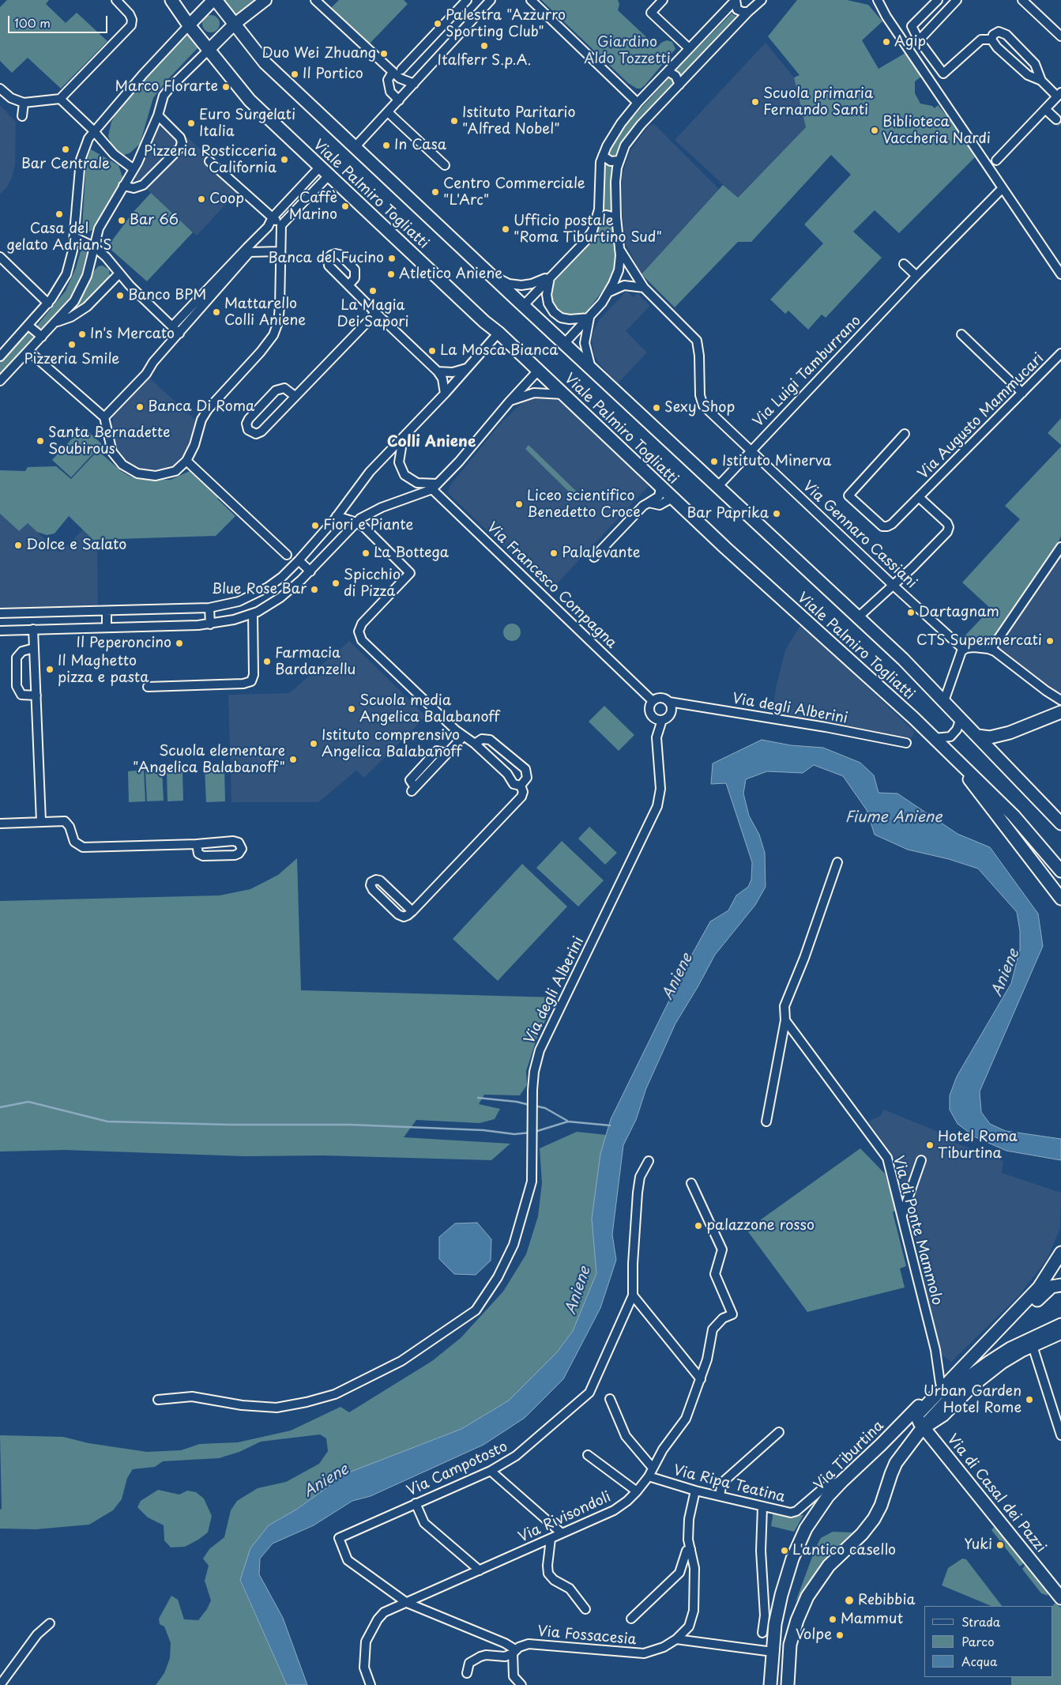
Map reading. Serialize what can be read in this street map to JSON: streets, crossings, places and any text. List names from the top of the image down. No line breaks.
{"streets":{"main road":["Viale Palmiro Togliatti","Via Tiburtina","Via di Casal dei Pazzi"],"street":["Via Luigi Tamburrano","Via Augusto Mammucari","Via Gennaro Cassiani","Via Francesco Compagna","Via degli Alberini","Via di Ponte Mammolo","Via Campotosto","Via Ripa Teatina","Via Rivisondoli","Via Fossacesia"]},"crossings":[["Viale Palmiro Togliatti","Via Luigi Tamburrano"],["Viale Palmiro Togliatti","Via Augusto Mammucari"],["Via Luigi Tamburrano","Via Gennaro Cassiani"],["Via Augusto Mammucari","Via Gennaro Cassiani"],["Via Francesco Compagna","Via degli Alberini"],["Via di Ponte Mammolo","Via Tiburtina"],["Via Tiburtina","Via Ripa Teatina"],["Via Tiburtina","Via di Casal dei Pazzi"],["Via Campotosto","Via Rivisondoli"],["Via Ripa Teatina","Via Rivisondoli"],["Via Ripa Teatina","Via Fossacesia"]],"districts":["Colli Aniene"],"water":["Fiume Aniene","Aniene"],"parks":["Giardino Aldo Tozzetti"],"places":["Palestra \"Azzurro Sporting Club\"","Agip","Italferr S.p.A.","Duo Wei Zhuang","Il Portico","Marco Florarte","Scuola primaria Fernando Santi","Istituto Paritario \"Alfred Nobel\"","Euro Surgelati Italia","Biblioteca Vaccheria Nardi","In Casa","Bar Centrale","Pizzeria Rosticceria California","Centro Commerciale \"L'Arc\"","Coop","Caffè Marino","Casa del gelato Adrian'S","Bar 66","Ufficio postale \"Roma Tiburtino Sud\"","Banca del Fucino","Atletico Aniene","La Magia Dei Sapori","Banco BPM","Mattarello Colli Aniene","In's Mercato","Pizzeria Smile","La Mosca Bianca","Banca Di Roma","Sexy Shop","Santa Bernadette Soubirous","Istituto Minerva","Liceo scientifico Benedetto Croce","Bar Paprika","Fiori e Piante","Dolce e Salato","La Bottega","Palalevante","Spicchio di Pizza","Blue Rose Bar","Dartagnam","CTS Supermercati","Il Peperoncino","Farmacia Bardanzellu","Il Maghetto pizza e pasta","Scuola media Angelica Balabanoff","Istituto comprensivo Angelica Balabanoff","Scuola elementare \"Angelica Balabanoff\"","Hotel Roma Tiburtina","palazzone rosso","Urban Garden Hotel Rome","Yuki","L'antico casello","Rebibbia","Mammut","Volpe"],"legend":["Strada","Parco","Acqua"],"scale_bar":"100 m"}
